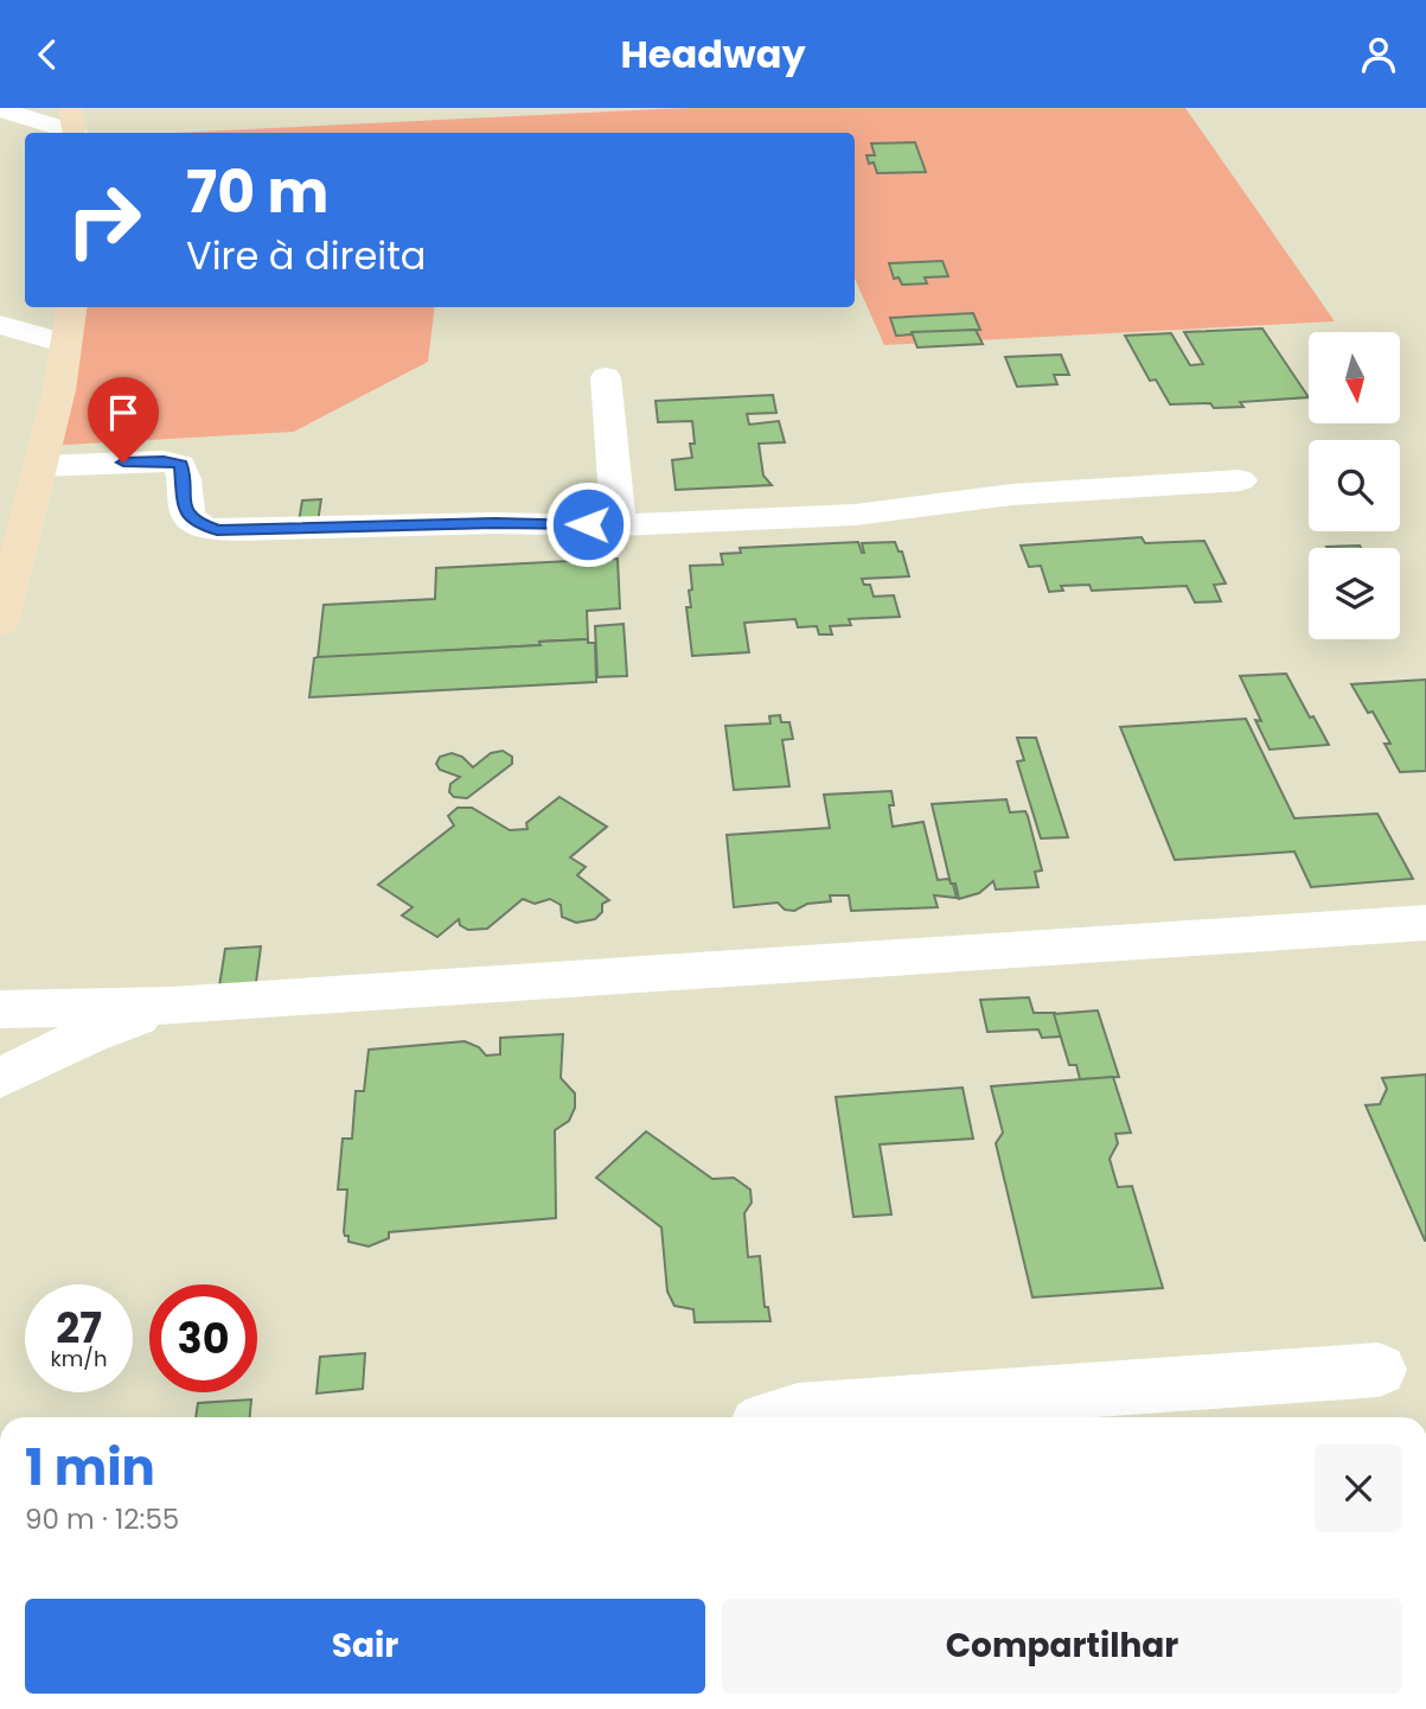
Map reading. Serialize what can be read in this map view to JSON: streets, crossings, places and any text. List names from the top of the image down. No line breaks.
{"north":"bottom","page":{"header":"Headway","turn":["70 m","Vire à direita"],"speed":"27 km/h","limit":"30","heading":["1 min","90 m · 12:55"],"buttons":["Sair","Compartilhar"]}}
